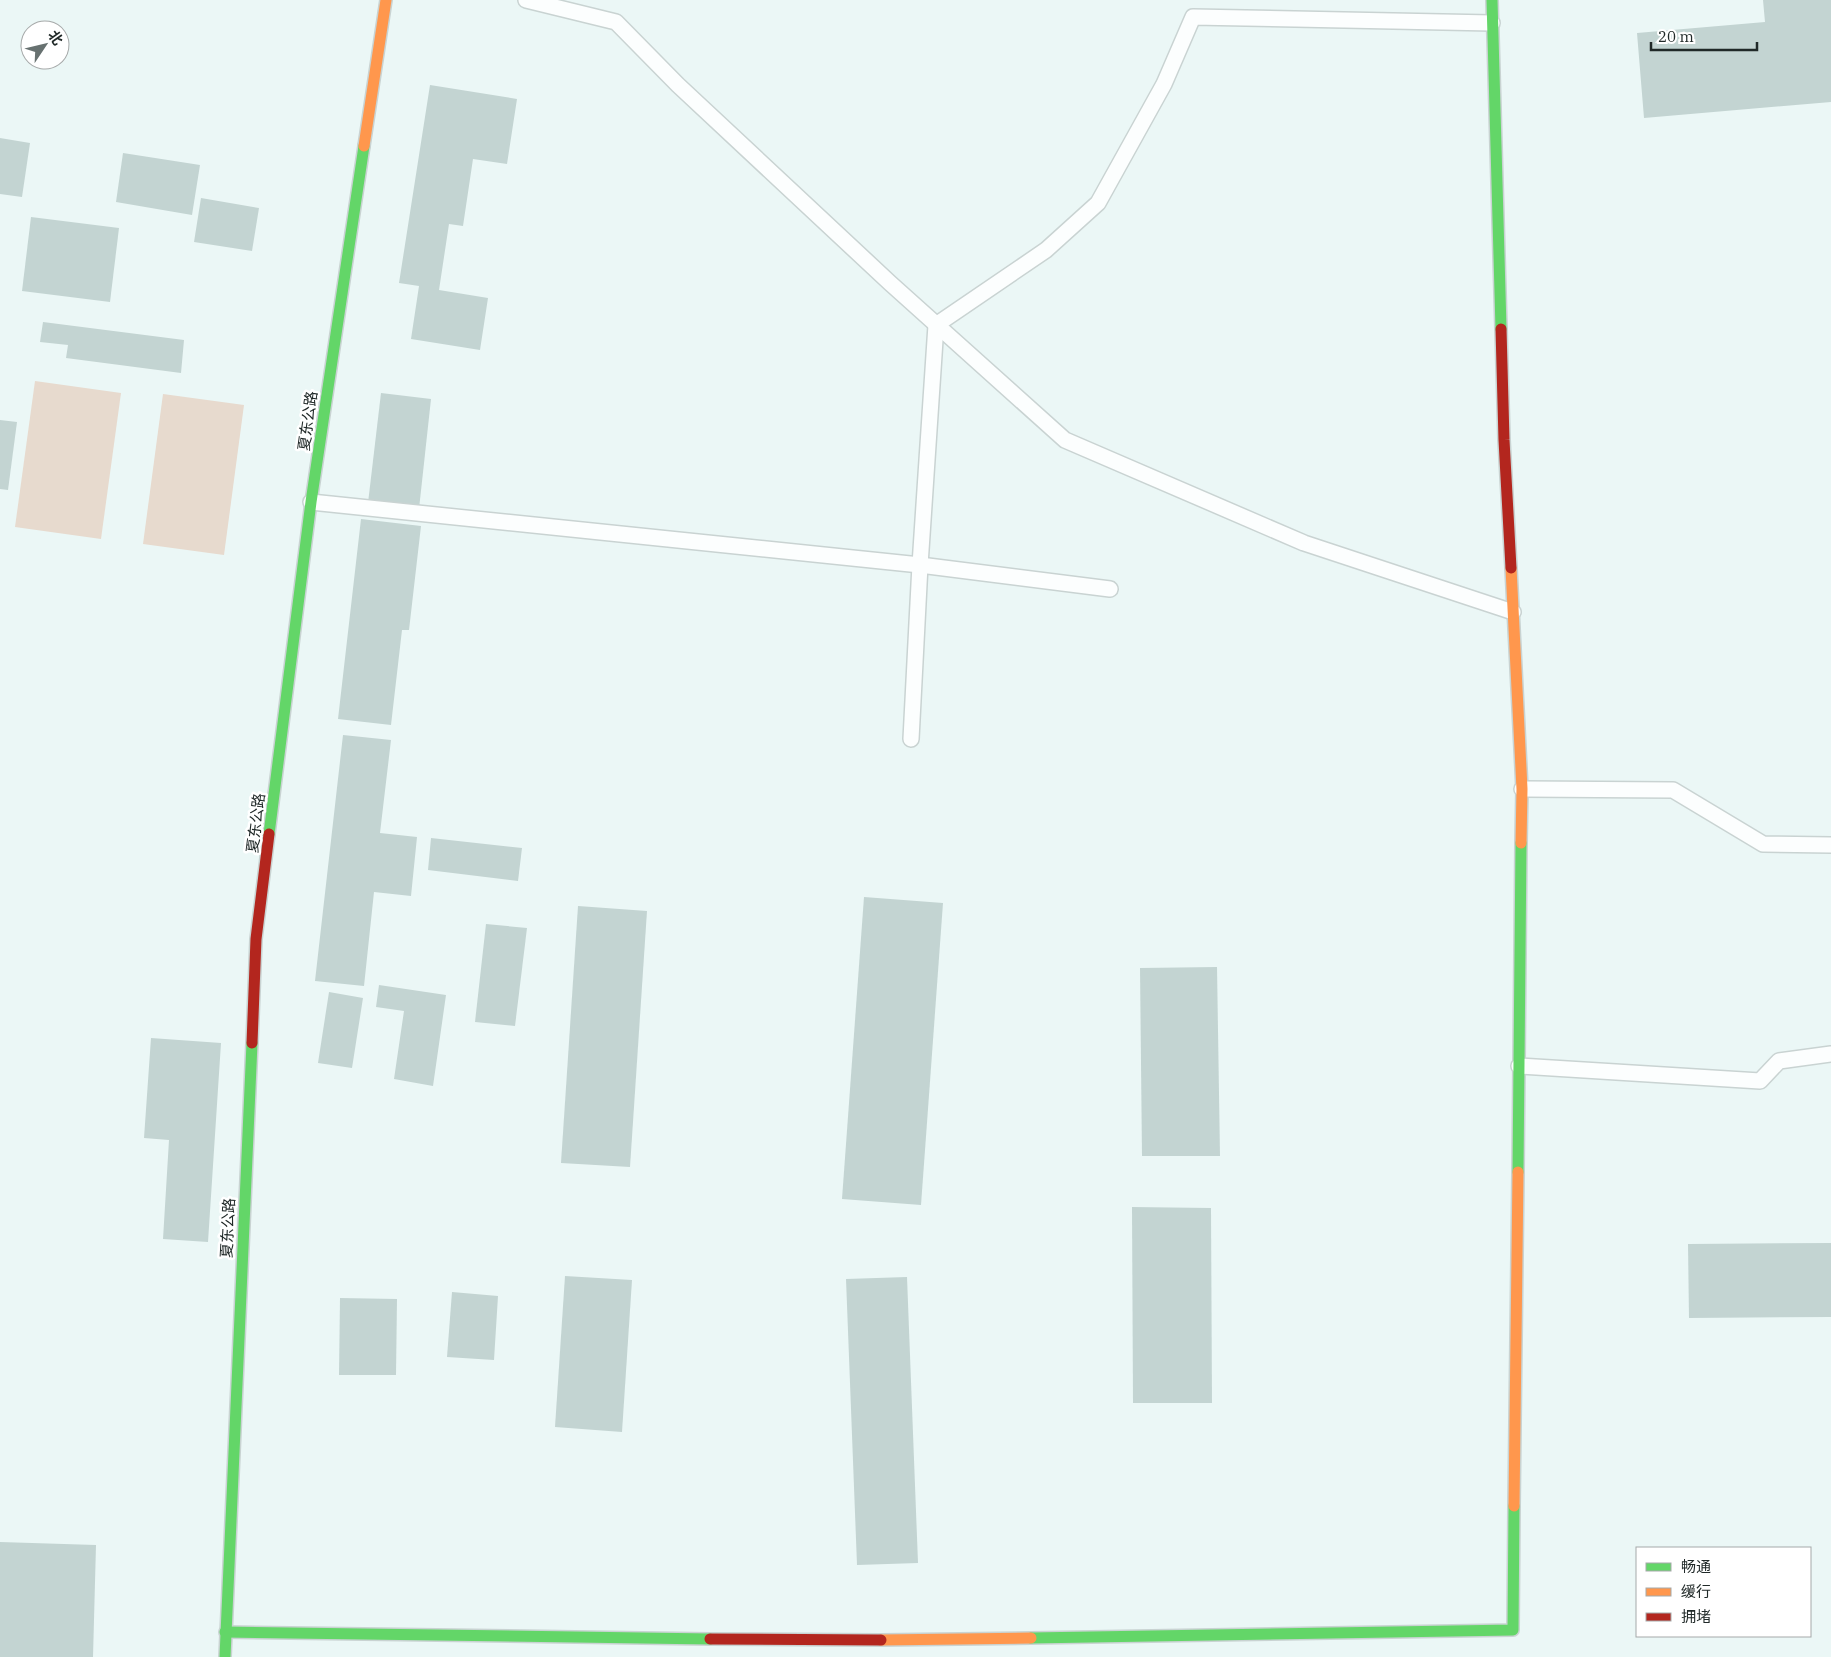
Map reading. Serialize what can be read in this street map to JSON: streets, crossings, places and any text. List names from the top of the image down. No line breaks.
{"streets":{"street":["夏东公路"]},"legend":["畅通","缓行","拥堵"],"scale_bar":"20 m","north":"top right"}
